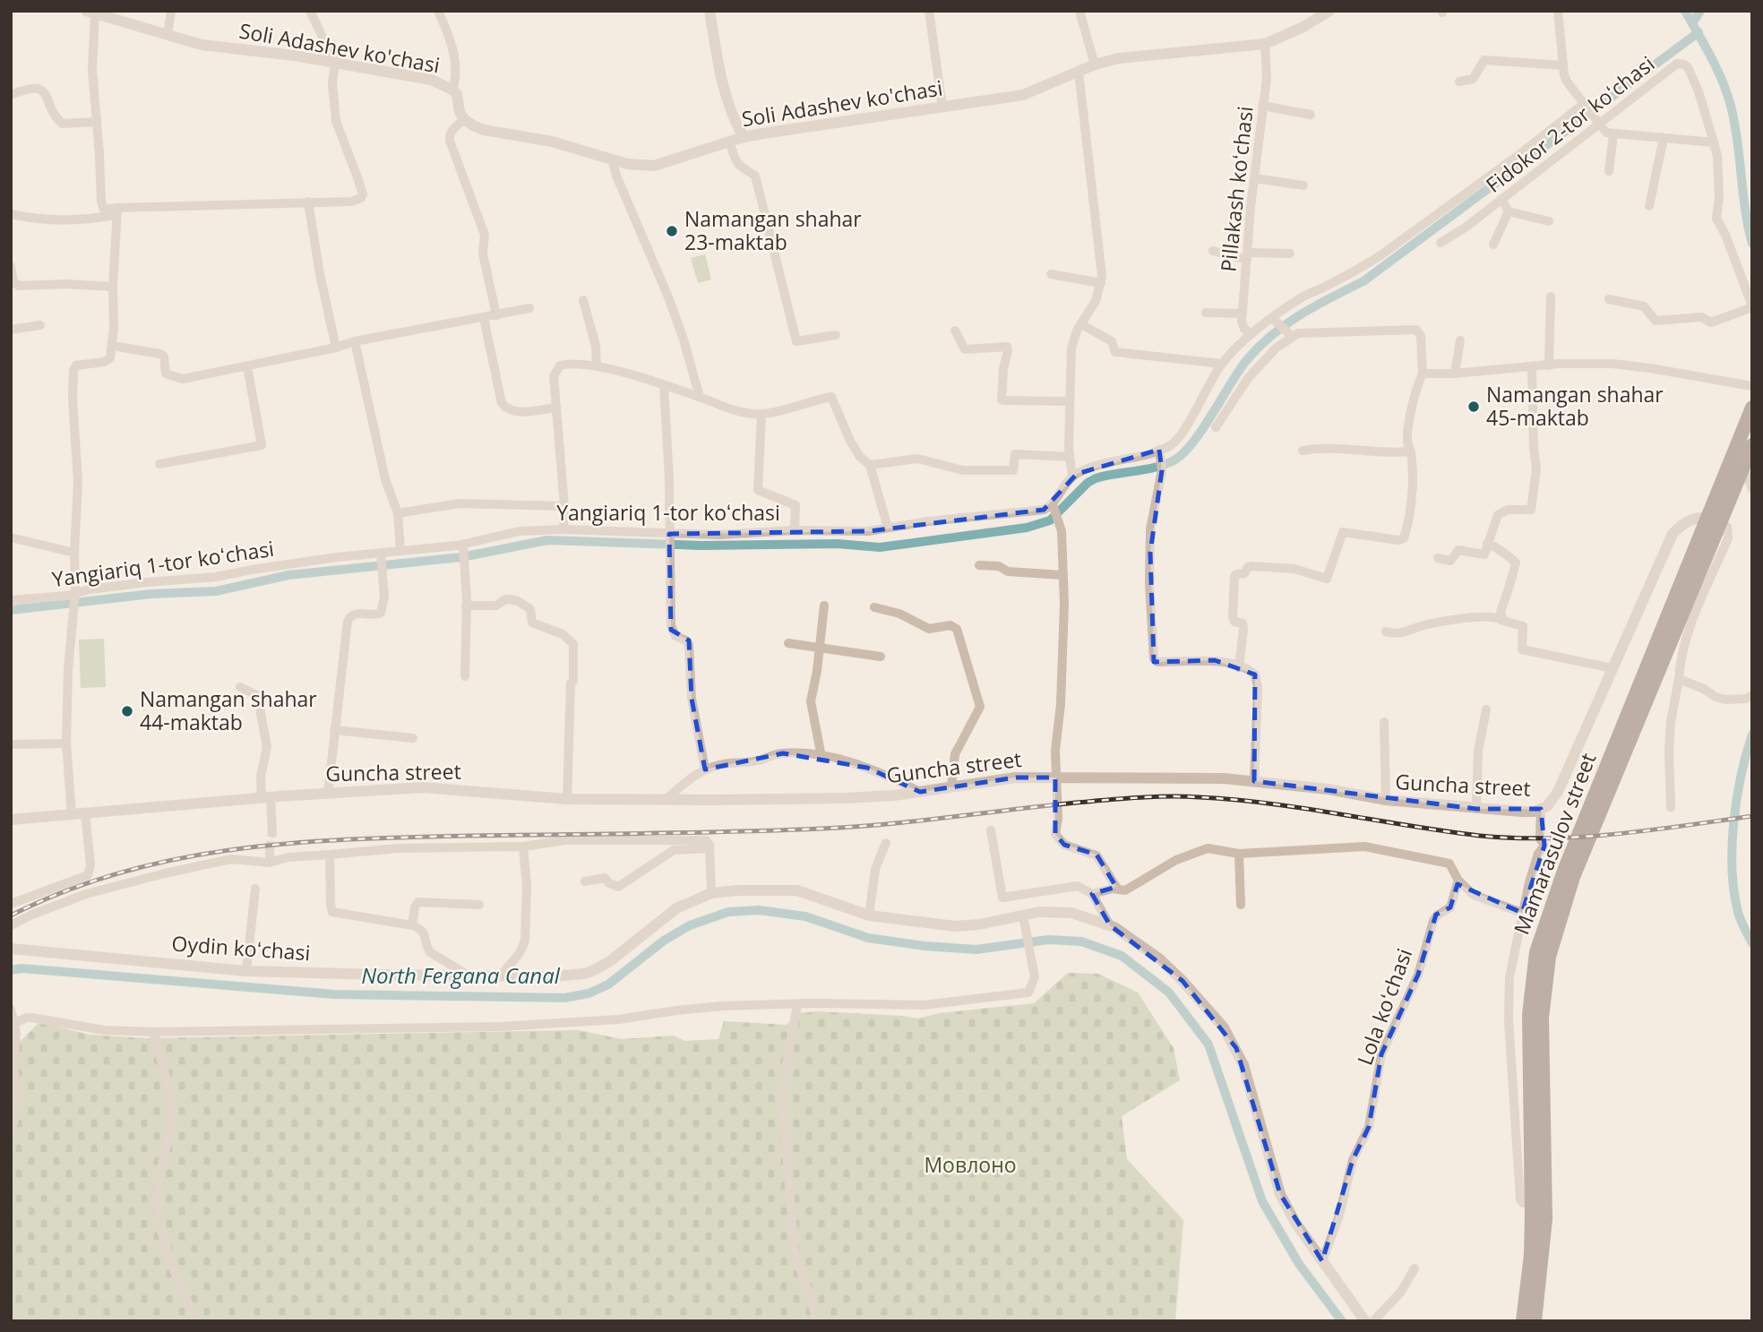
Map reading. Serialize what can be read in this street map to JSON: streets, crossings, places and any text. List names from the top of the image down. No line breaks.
{"streets":{"main road":["Mamarasulov street"],"street":["Soli Adashev ko'chasi","Fidokor 2-tor koʻchasi","Pillakash koʻchasi","Yangiariq 1-tor koʻchasi","Guncha street","Oydin koʻchasi","Lola koʻchasi"]},"crossings":[["Soli Adashev ko'chasi","Pillakash koʻchasi"],["Guncha street","Mamarasulov street"],["Oydin koʻchasi","Lola koʻchasi"]],"water":["North Fergana Canal"],"parks":["Мовлоно"],"places":["Namangan shahar 23-maktab","Namangan shahar 45-maktab","Namangan shahar 44-maktab"]}
